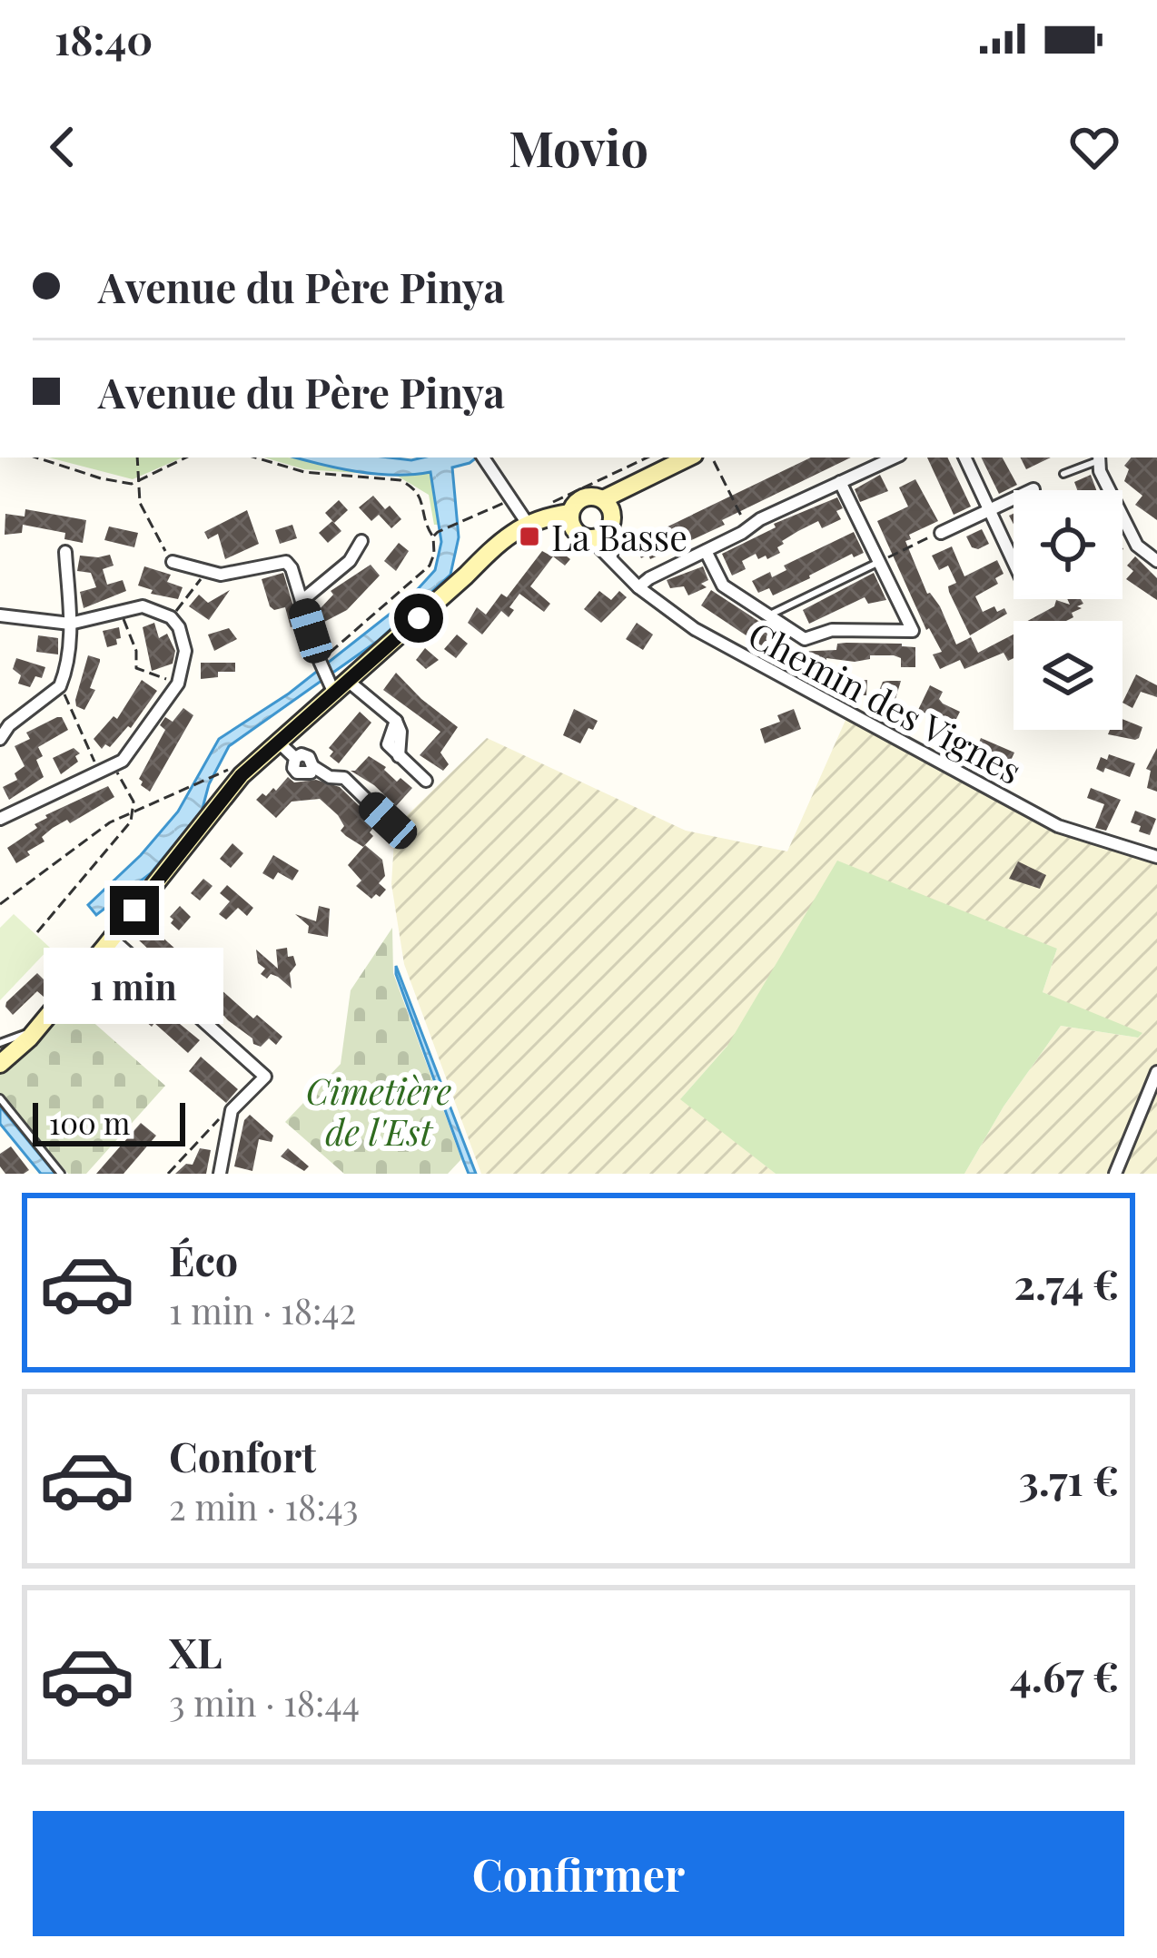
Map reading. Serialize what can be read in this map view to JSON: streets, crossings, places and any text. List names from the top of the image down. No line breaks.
{"streets":{"street":["Chemin des Vignes"]},"parks":["Cimetière de l'Est"],"places":{"transit":["La Basse"]},"scale_bar":"100 m","page":{"status":"18:40","header":"Movio","banner":["Avenue du Père Pinya","Avenue du Père Pinya"],"bubble":"1 min","scale":"100 m","list":[{"name":"Éco","note":"1 min · 18:42","value":"2.74 €"},{"name":"Confort","note":"2 min · 18:43","value":"3.71 €"},{"name":"XL","note":"3 min · 18:44","value":"4.67 €"}],"buttons":"Confirmer"}}
